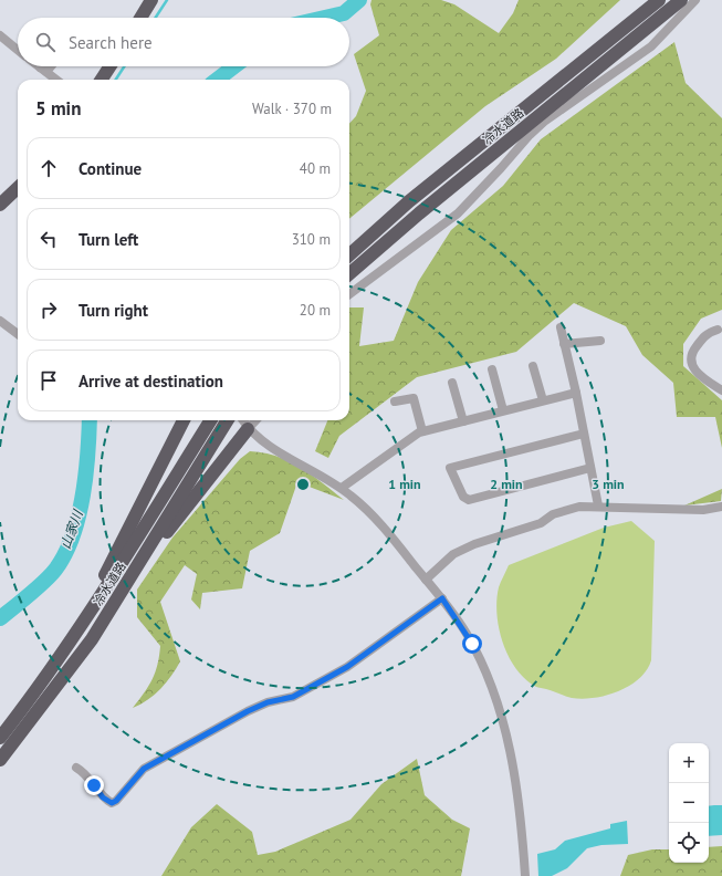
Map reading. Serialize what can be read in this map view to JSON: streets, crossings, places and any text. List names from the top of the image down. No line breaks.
{"streets":{"highway":["冷水道路"]},"water":["山家川"],"page":{"search":"Search here","heading":["5 min","Walk · 370 m"],"list":[["Continue","40 m"],["Turn left","310 m"],["Turn right","20 m"],"Arrive at destination"],"map_buttons":["+","−"]},"rings":["1 min","2 min","3 min"]}
